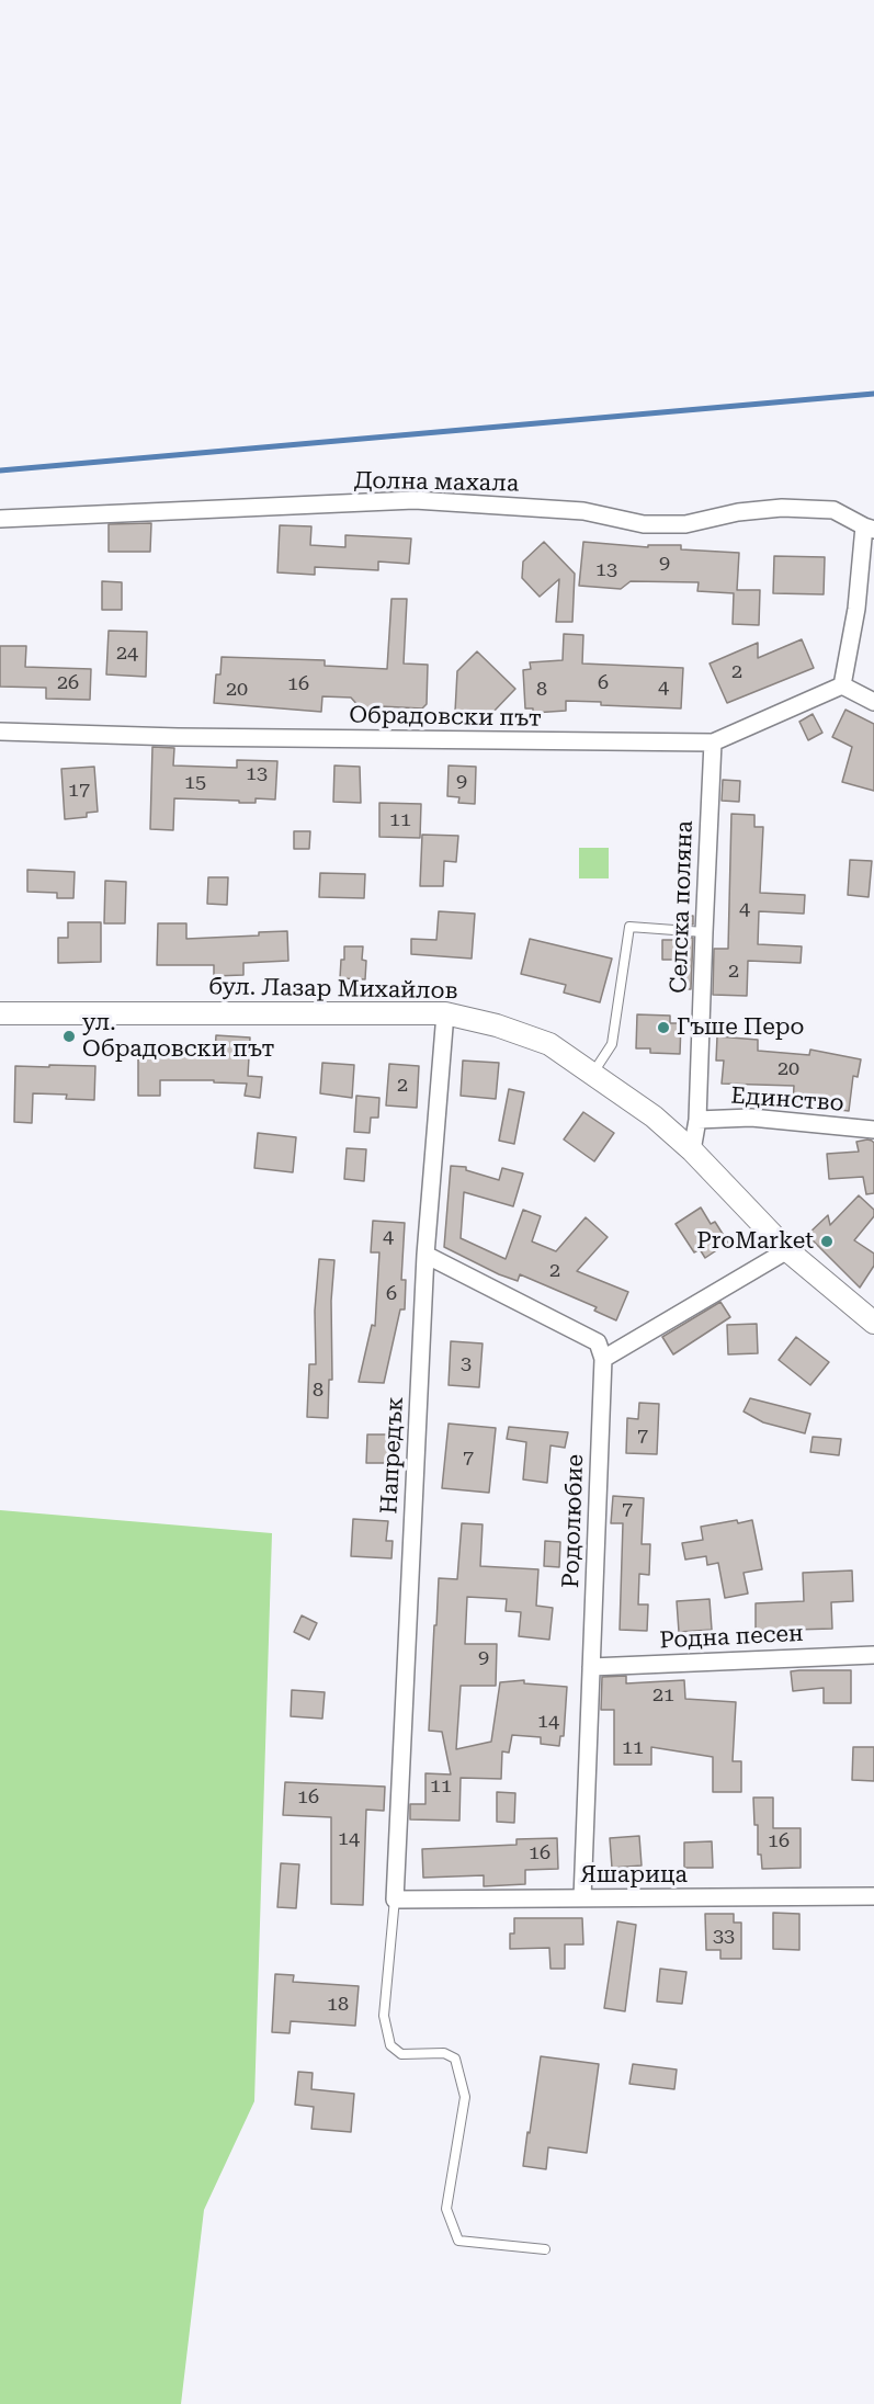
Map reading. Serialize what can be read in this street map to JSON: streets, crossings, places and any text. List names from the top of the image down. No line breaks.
{"streets":{"street":["Долна махала","Обрадовски път","Селска поляна","бул. Лазар Михайлов","Единство","Напредък","Родолюбие","Родна песен","Яшарица"]},"crossings":[["Долна махала","Обрадовски път"],["Обрадовски път","Селска поляна"],["Селска поляна","бул. Лазар Михайлов"],["Селска поляна","Единство"],["бул. Лазар Михайлов","Напредък"],["Напредък","Яшарица"],["Родолюбие","Родна песен"],["Родолюбие","Яшарица"]],"places":["Гъше Перо","ул. Обрадовски път","ProMarket"],"house_numbers":["9","13","24","2","26","6","16","4","20","8","13","9","15","17","11","4","2","20","2","4","2","6","3","8","7","7","7","9","21","14","11","11","16","14","16","16","33","18"]}
